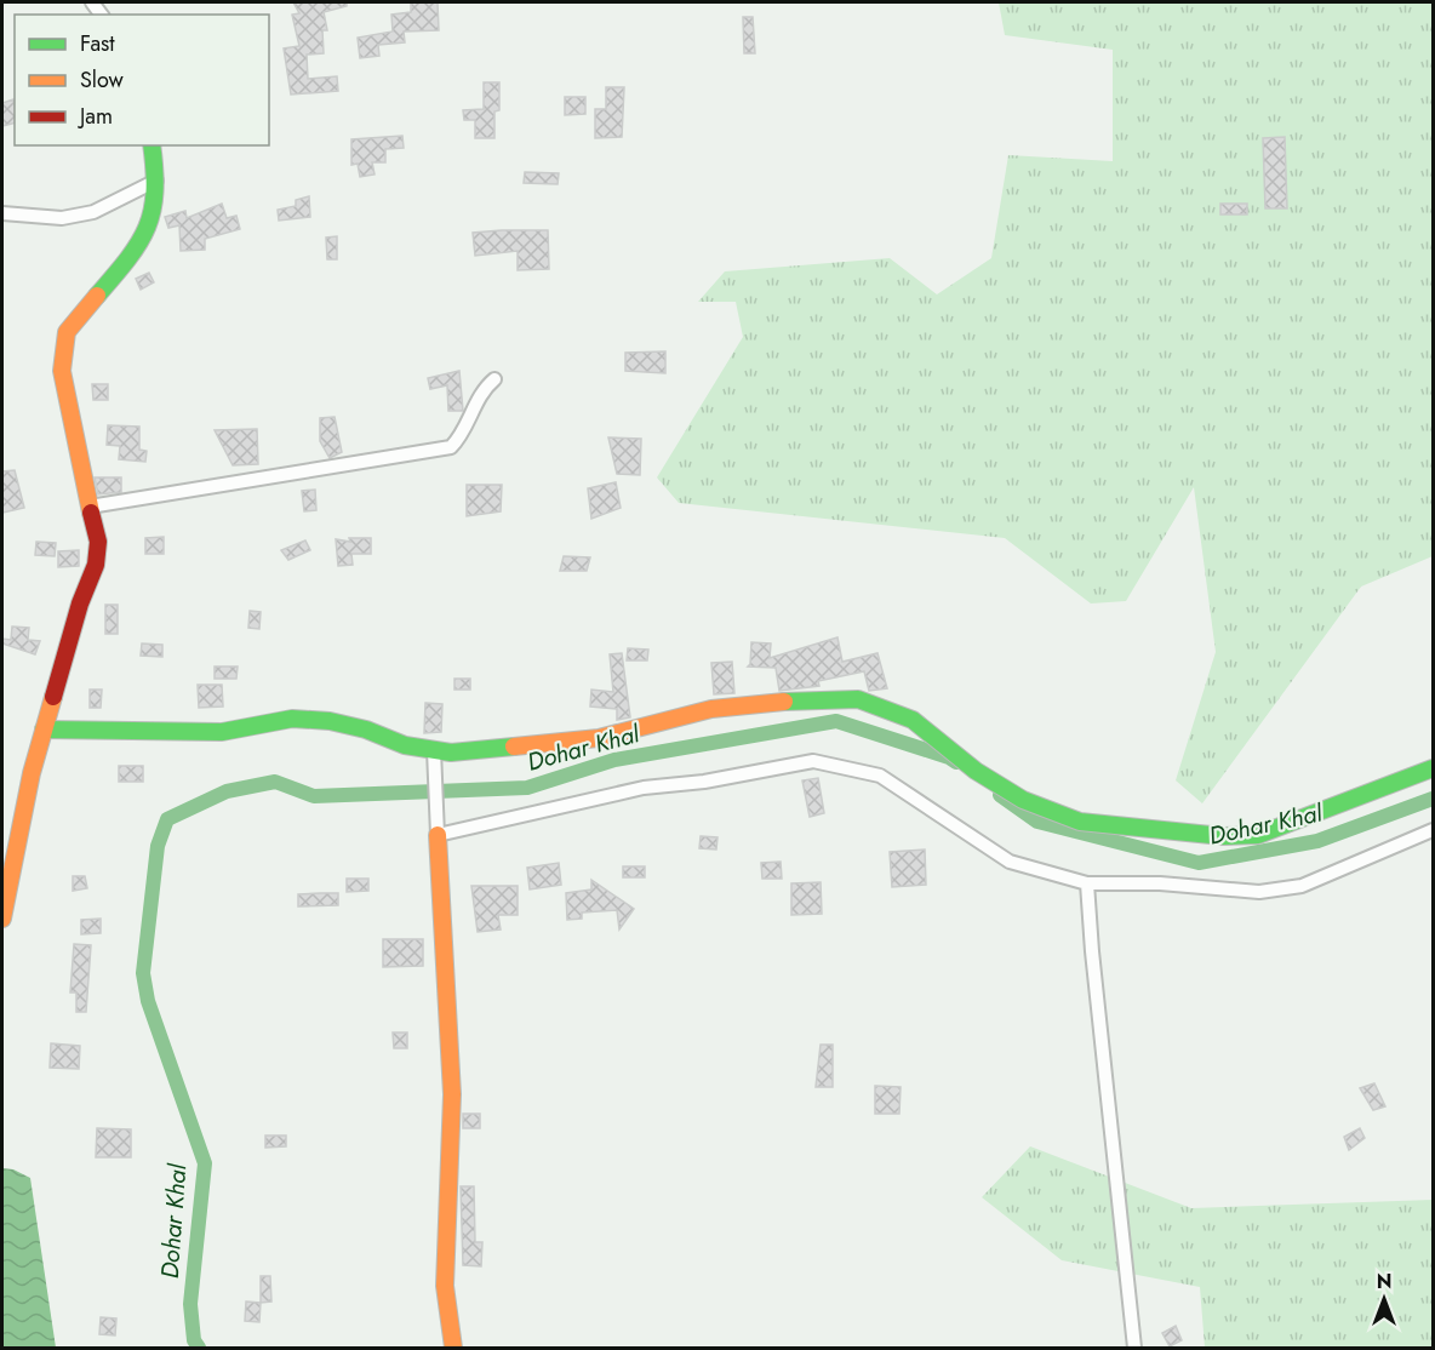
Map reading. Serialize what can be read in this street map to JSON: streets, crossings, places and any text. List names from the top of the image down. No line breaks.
{"water":["Dohar Khal"],"legend":["Fast","Slow","Jam"],"north":"top"}
